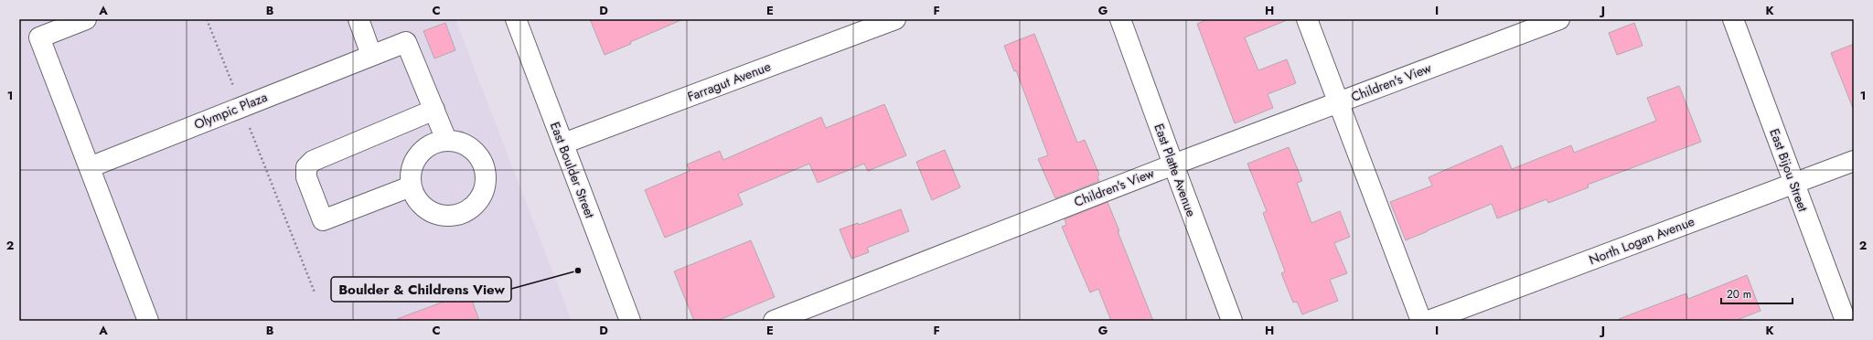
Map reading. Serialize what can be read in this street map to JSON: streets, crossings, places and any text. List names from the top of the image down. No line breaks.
{"streets":{"street":["Farragut Avenue","Children's View","Olympic Plaza","East Boulder Street","East Platte Avenue","East Bijou Street","North Logan Avenue"]},"crossings":[["Farragut Avenue","East Boulder Street"],["Children's View","East Platte Avenue"],["East Bijou Street","North Logan Avenue"]],"places":["Boulder & Childrens View"],"scale_bar":"20 m","grid":{"columns":["A","B","C","D","E","F","G","H","I","J","K"],"rows":["1","2"]}}
